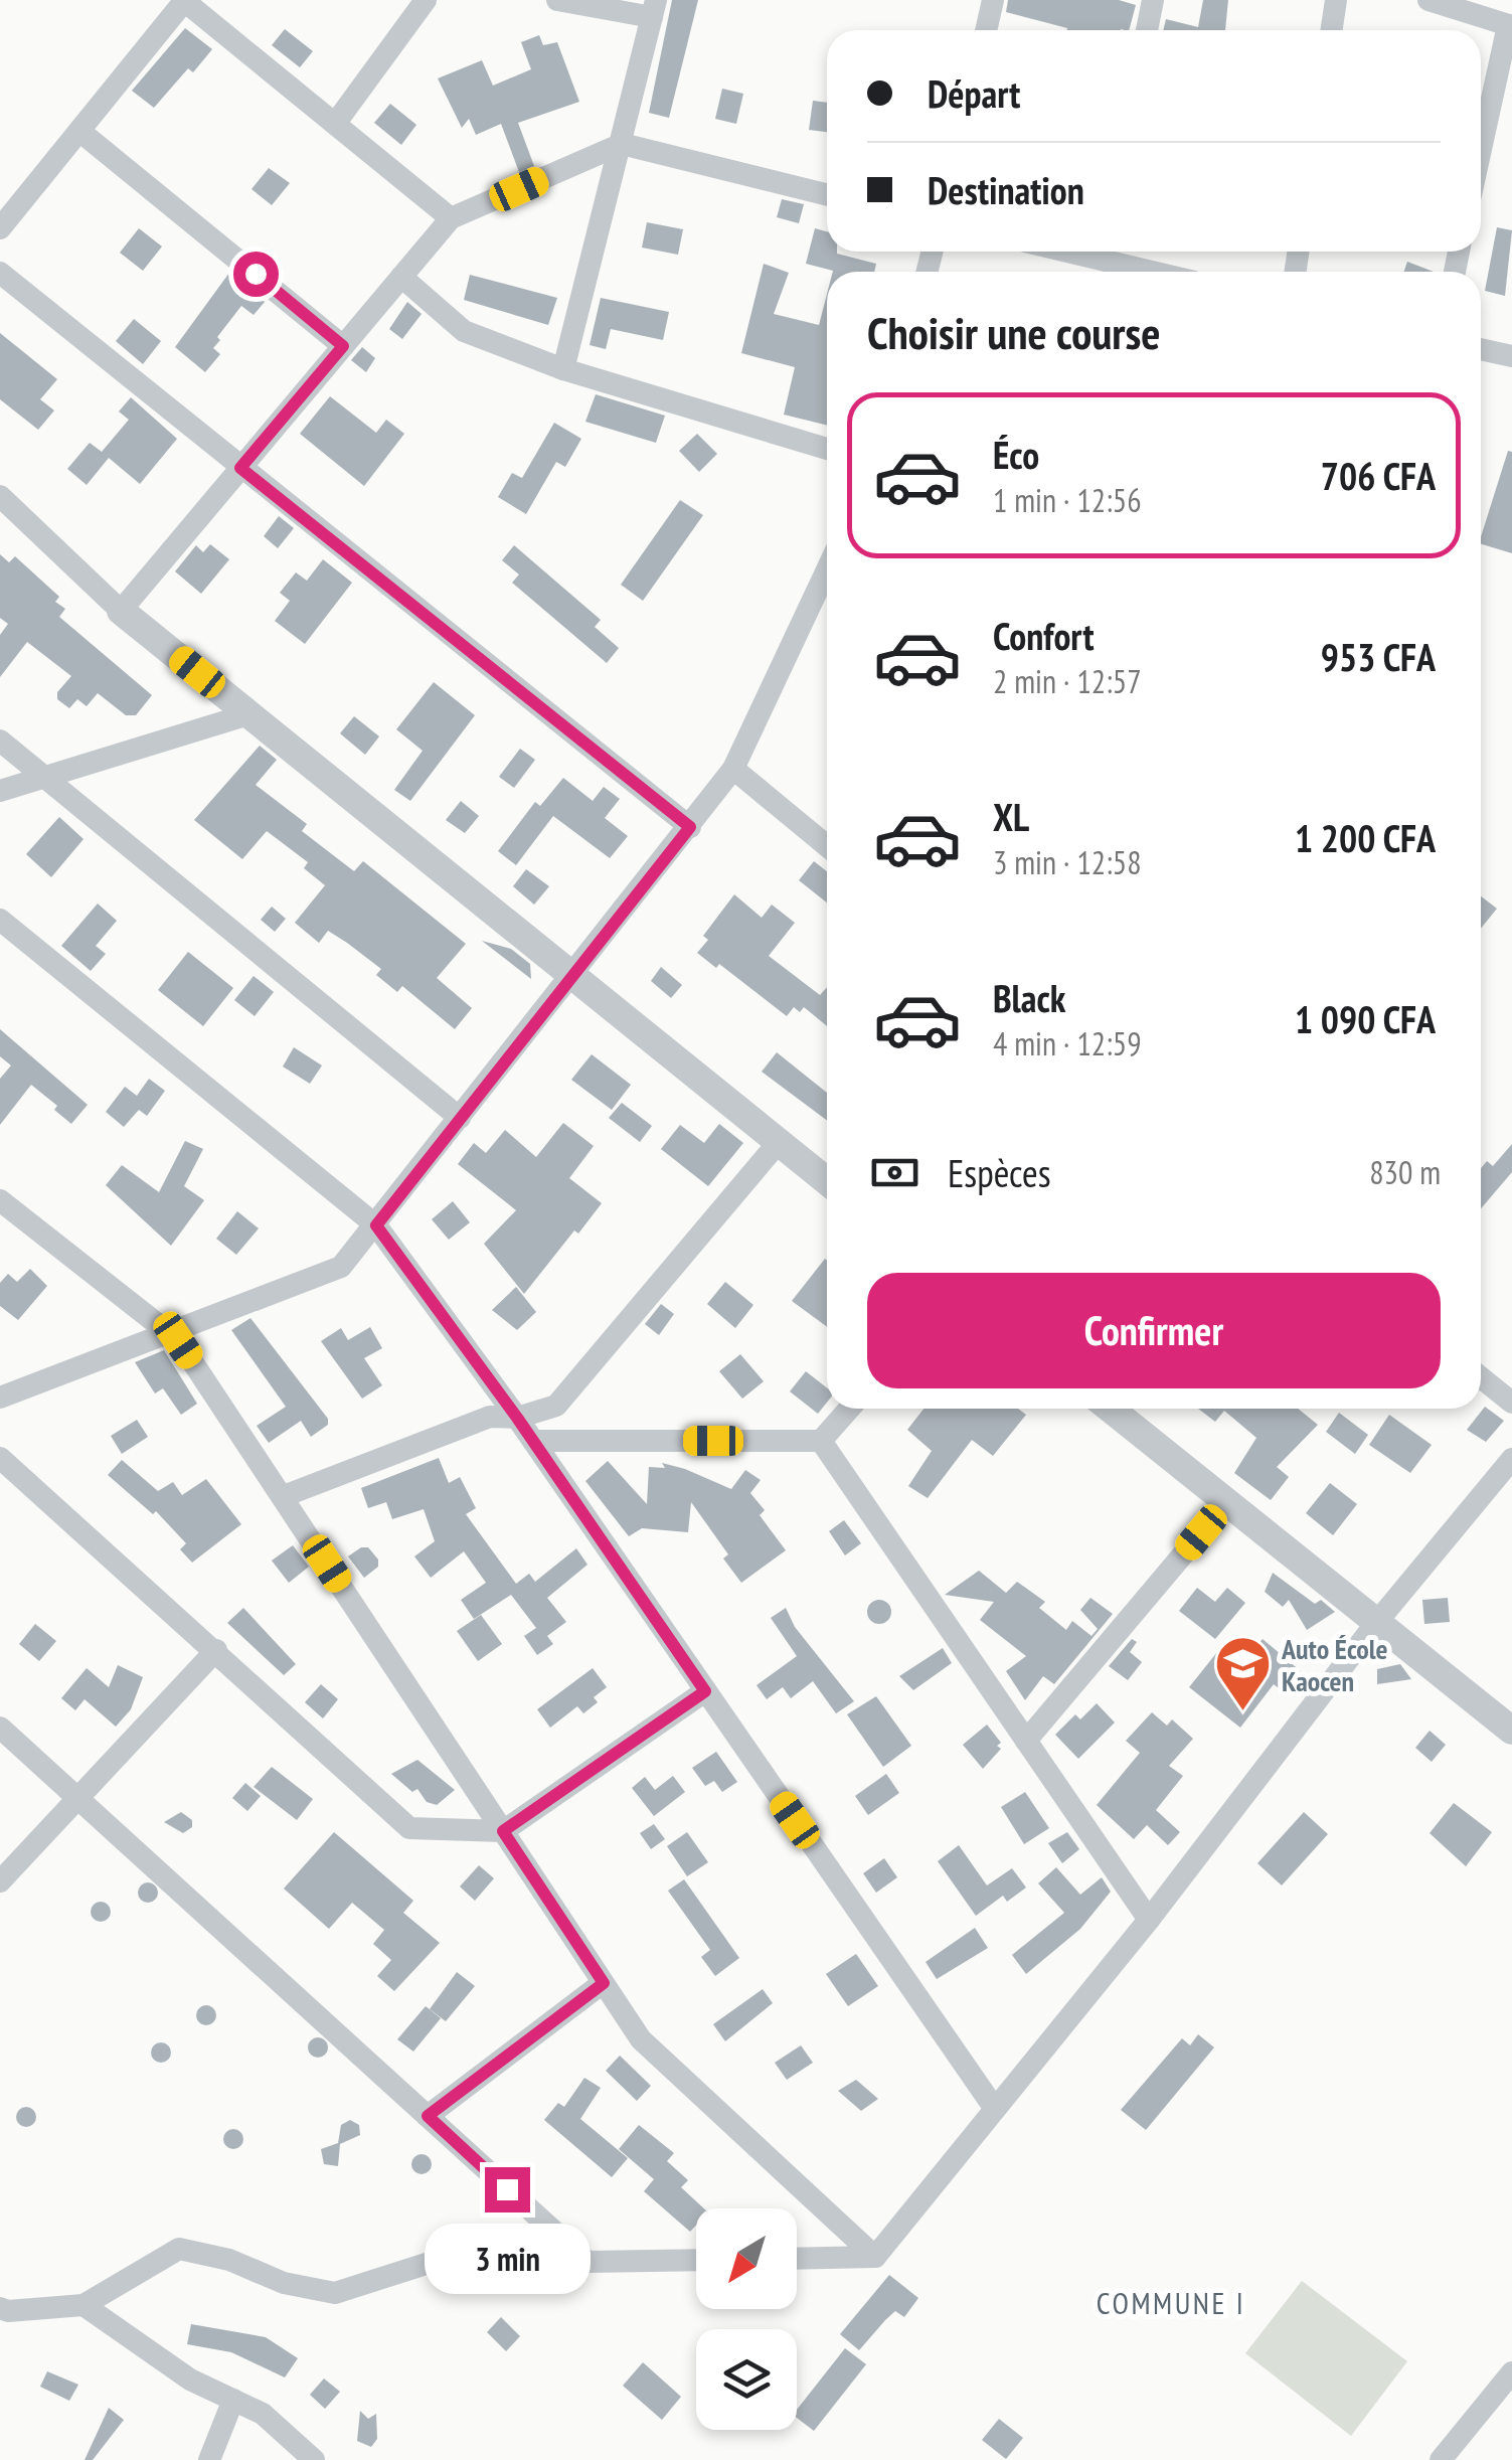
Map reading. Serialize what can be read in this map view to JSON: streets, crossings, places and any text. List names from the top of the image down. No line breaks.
{"districts":["COMMUNE I"],"places":{"school or university":["Auto École Kaocen"]},"north":"bottom left","page":{"banner":["Départ","Destination"],"heading":"Choisir une course","list":[{"name":"Éco","note":"1 min · 12:56","value":"706 CFA"},{"name":"Confort","note":"2 min · 12:57","value":"953 CFA"},{"name":"XL","note":"3 min · 12:58","value":"1 200 CFA"},{"name":"Black","note":"4 min · 12:59","value":"1 090 CFA"}],"pay":["Espèces","830 m"],"buttons":"Confirmer","bubble":"3 min"}}
